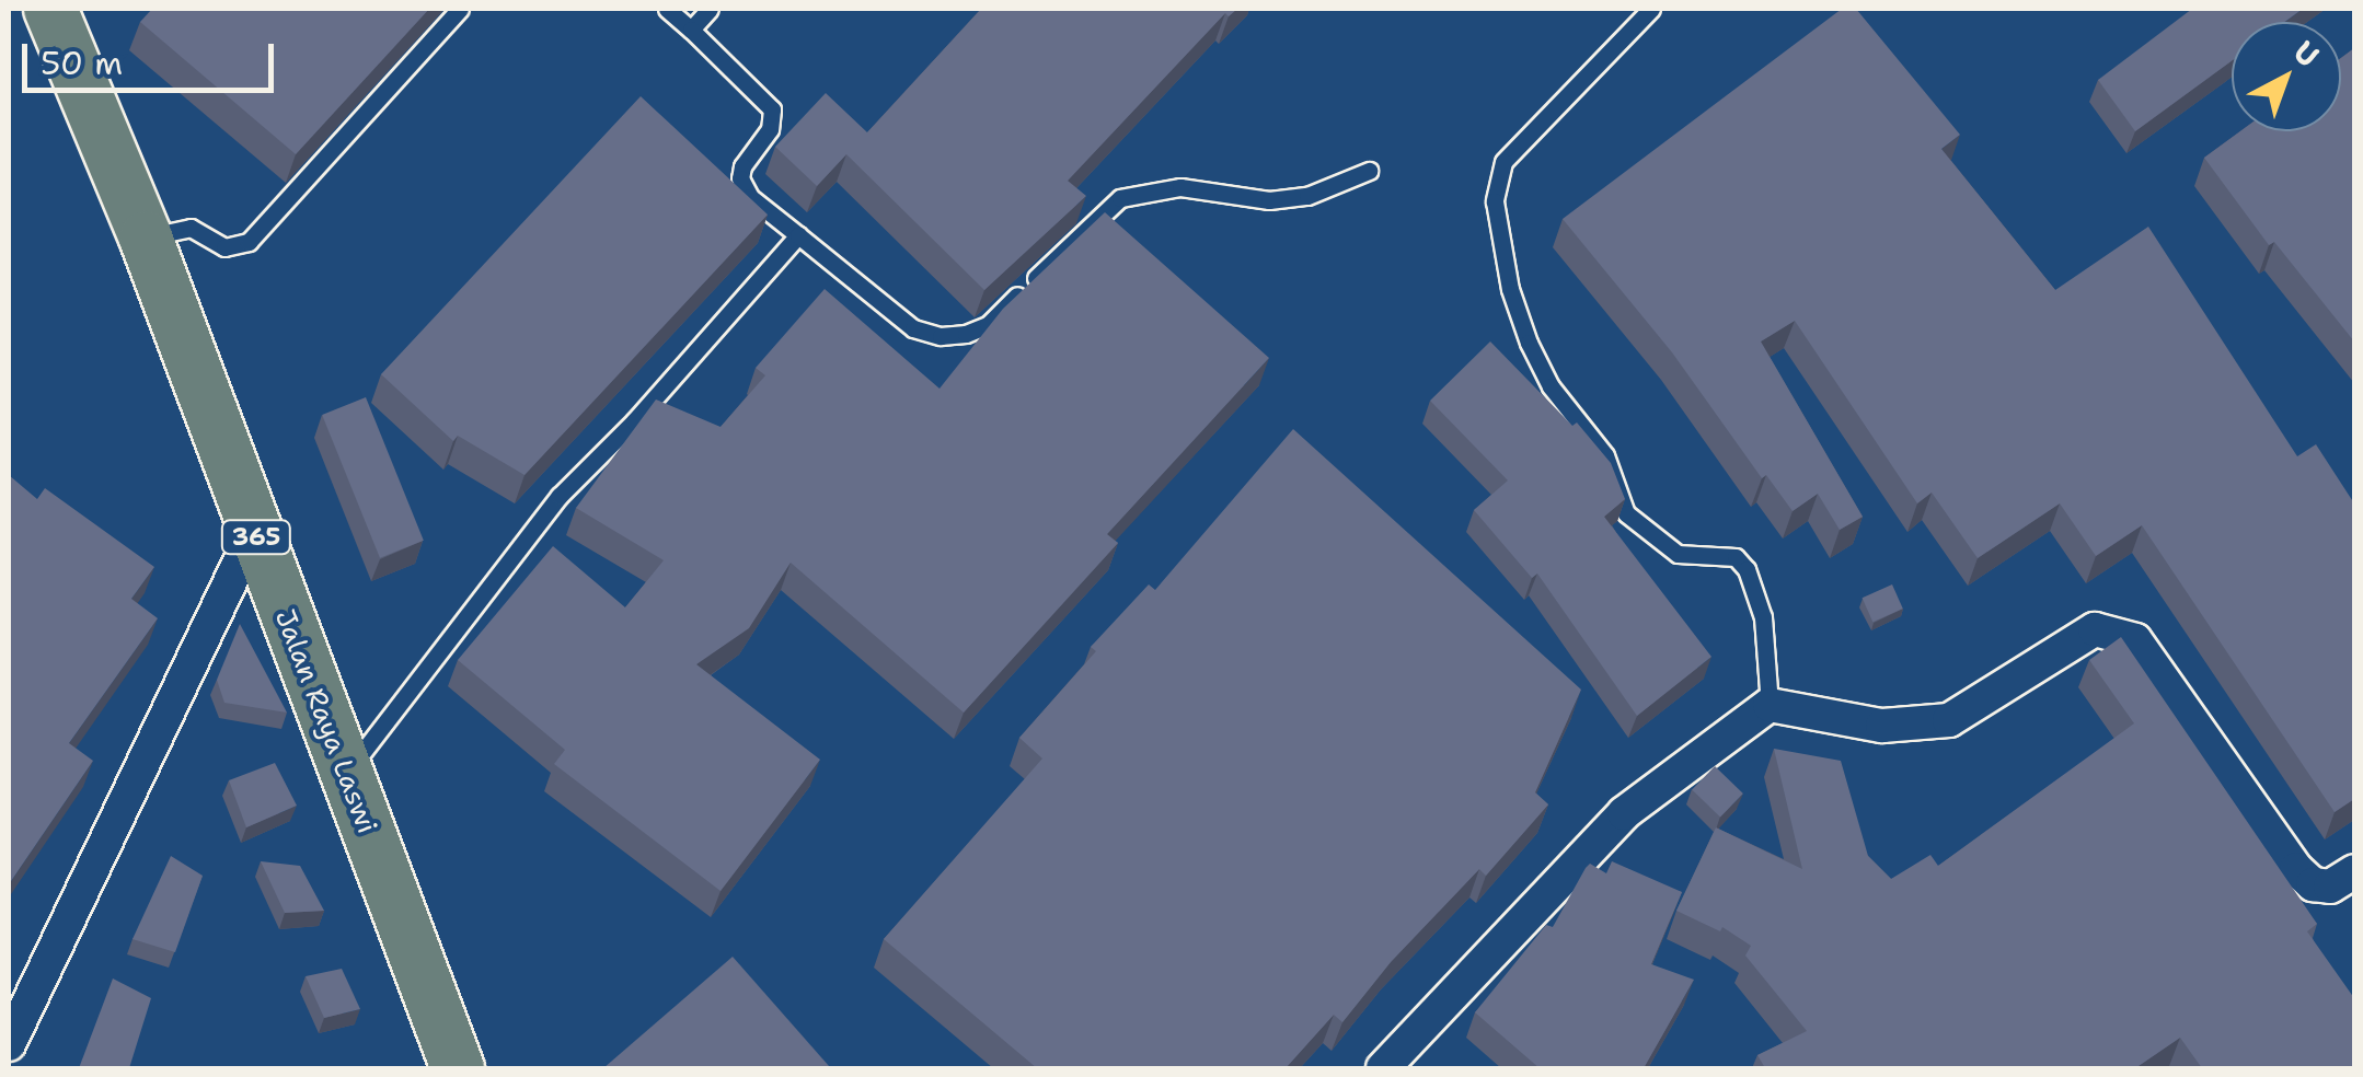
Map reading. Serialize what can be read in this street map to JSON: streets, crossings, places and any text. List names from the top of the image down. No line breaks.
{"streets":{"main road":["365","Jalan Raya Laswi"]},"scale_bar":"50 m","north":"top right"}
